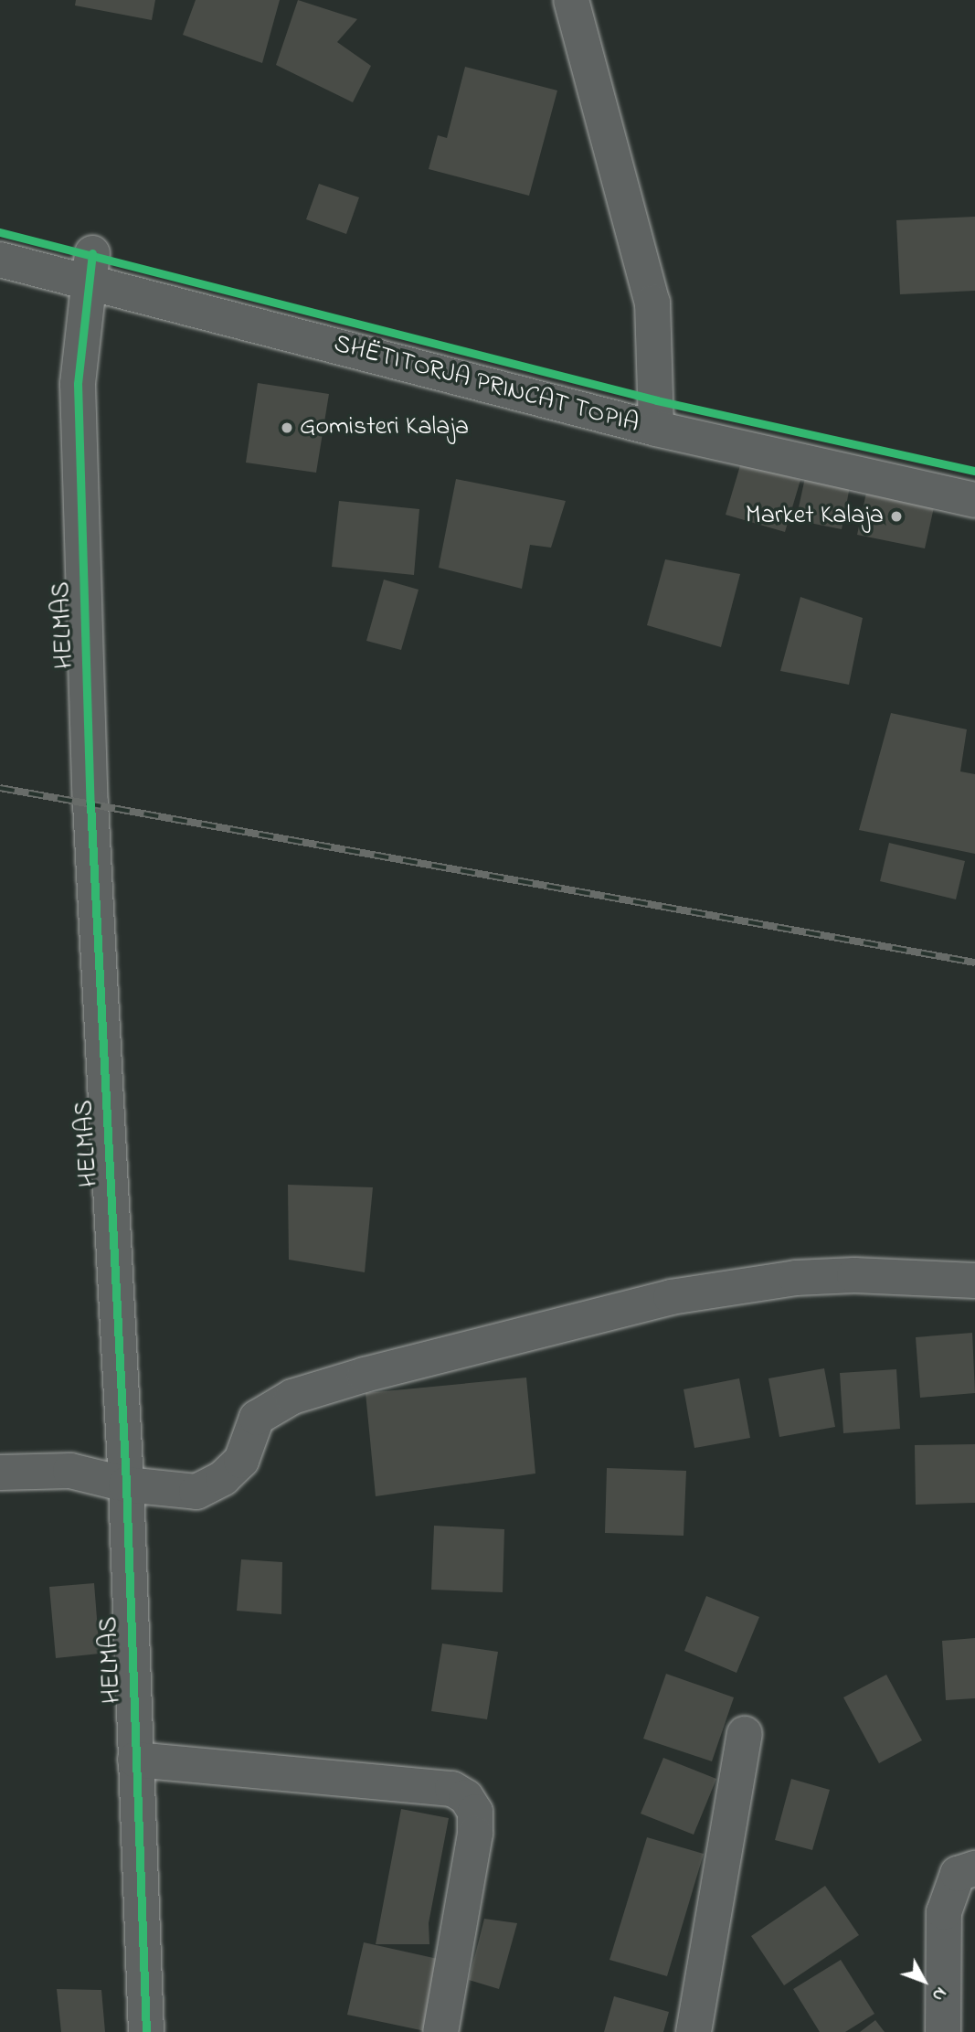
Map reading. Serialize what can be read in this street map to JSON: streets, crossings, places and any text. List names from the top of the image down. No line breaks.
{"streets":{"street":["SHËTITORJA PRINCAT TOPIA","HELMAS"]},"crossings":[["SHËTITORJA PRINCAT TOPIA","HELMAS"]],"places":["Gomisteri Kalaja","Market Kalaja"],"north":"bottom right"}
